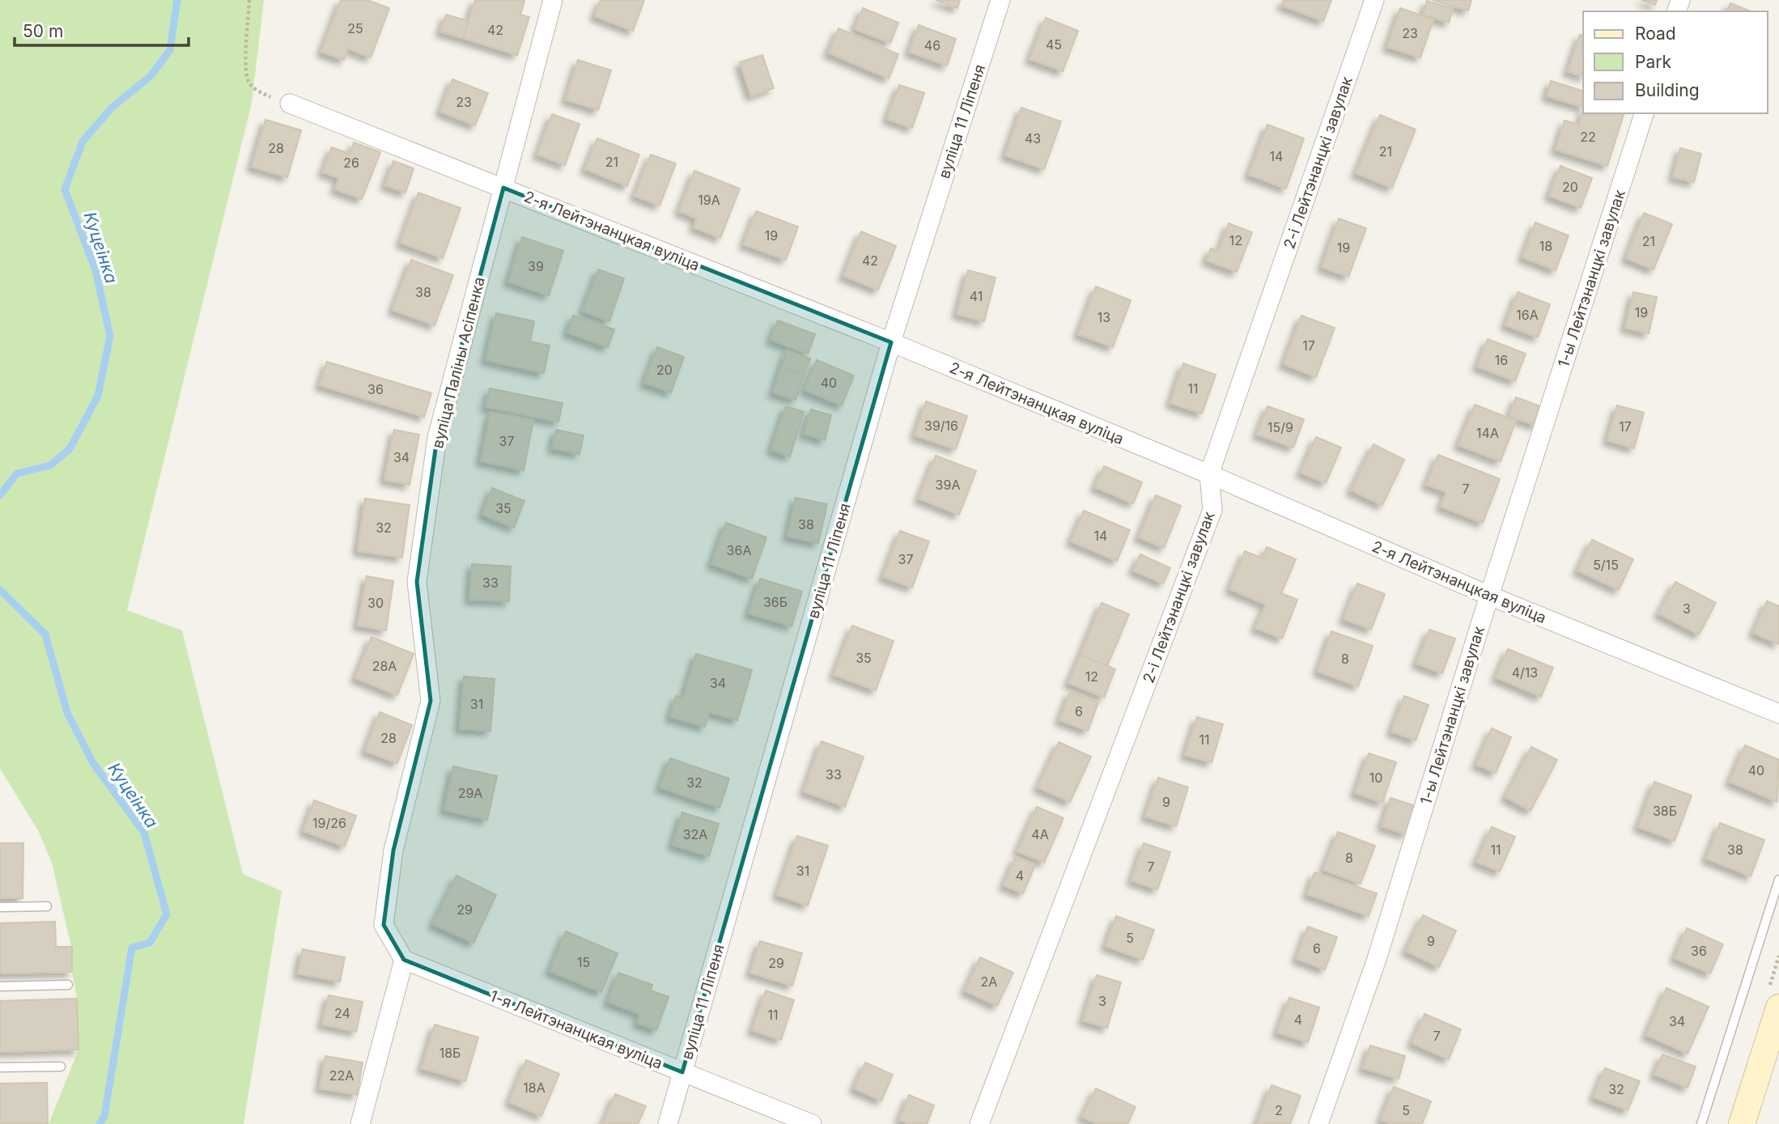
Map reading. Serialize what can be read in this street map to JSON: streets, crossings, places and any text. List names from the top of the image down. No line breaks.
{"streets":{"street":["вуліца 11 Ліпеня","2-і Лейтэнанцкі завулак","2-я Лейтэнанцкая вуліца","1-ы Лейтэнанцкі завулак","вуліца Паліны Асіпенка","1-я Лейтэнанцкая вуліца"]},"crossings":[["вуліца 11 Ліпеня","2-я Лейтэнанцкая вуліца"],["вуліца 11 Ліпеня","1-я Лейтэнанцкая вуліца"],["2-і Лейтэнанцкі завулак","2-я Лейтэнанцкая вуліца"],["2-я Лейтэнанцкая вуліца","1-ы Лейтэнанцкі завулак"],["2-я Лейтэнанцкая вуліца","вуліца Паліны Асіпенка"],["вуліца Паліны Асіпенка","1-я Лейтэнанцкая вуліца"]],"water":["Куцеінка"],"house_numbers":["25","42","23","45","46","23","22","43","28","21","14","21","26","20","19А","19","12","21","18","19","42","39","38","41","19","16А","13","17","16","20","40","11","36","39/16","17","15/9","14А","37","34","39А","7","35","38","32","14","36А","37","5/15","33","36Б","30","3","35","8","28А","4/13","12","34","31","6","28","11","40","33","10","32","29А","9","38Б","19/26","32А","4А","11","38","8","7","31","4","29","5","9","6","36","15","29","2А","3","24","11","4","34","7","18Б","22А","18А","32","2","5"],"legend":["Road","Park","Building"],"scale_bar":"50 m"}
